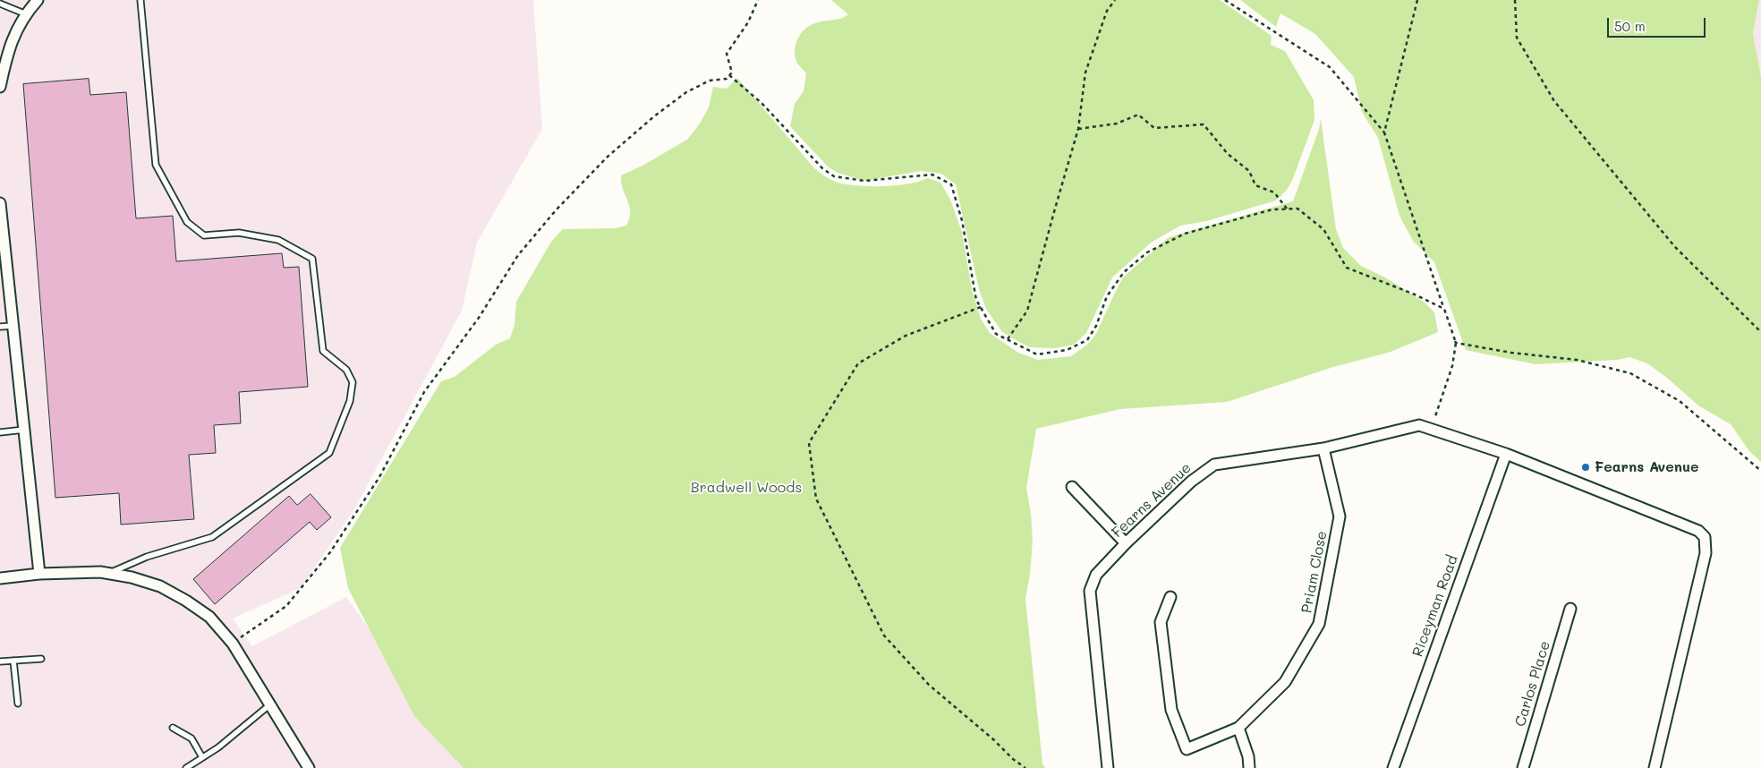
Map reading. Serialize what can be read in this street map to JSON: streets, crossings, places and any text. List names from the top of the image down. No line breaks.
{"streets":{"street":["Fearns Avenue","Priam Close","Riceyman Road","Carlos Place"]},"crossings":[["Fearns Avenue","Priam Close"],["Fearns Avenue","Riceyman Road"]],"parks":["Bradwell Woods"],"places":["Fearns Avenue"],"scale_bar":"50 m"}
